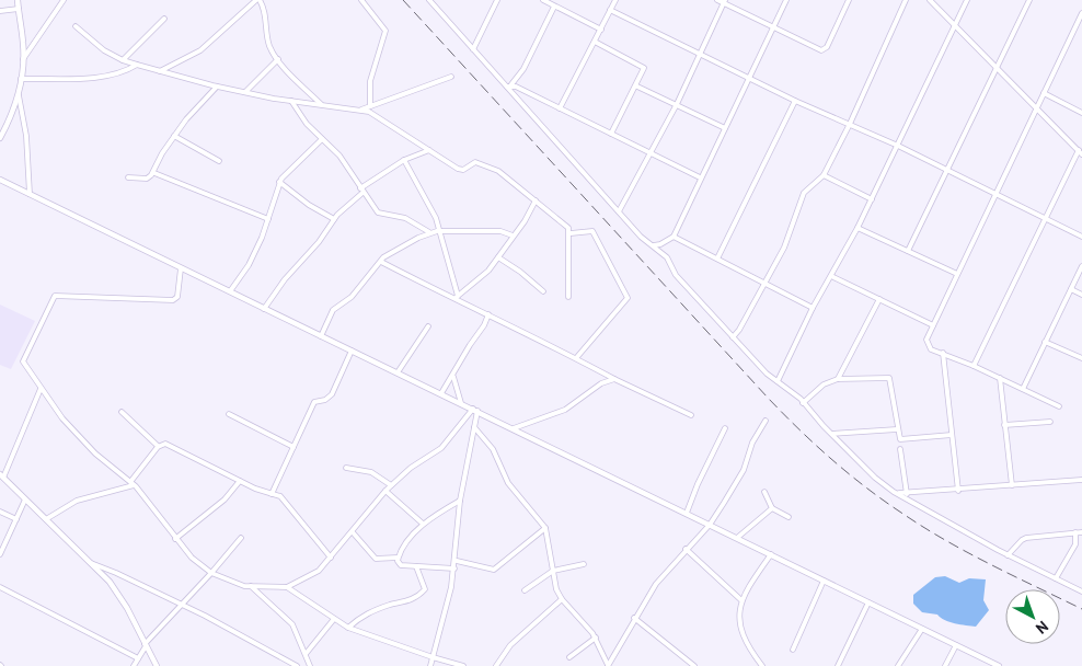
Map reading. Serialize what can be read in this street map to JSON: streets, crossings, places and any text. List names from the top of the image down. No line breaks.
{"north":"bottom right"}
